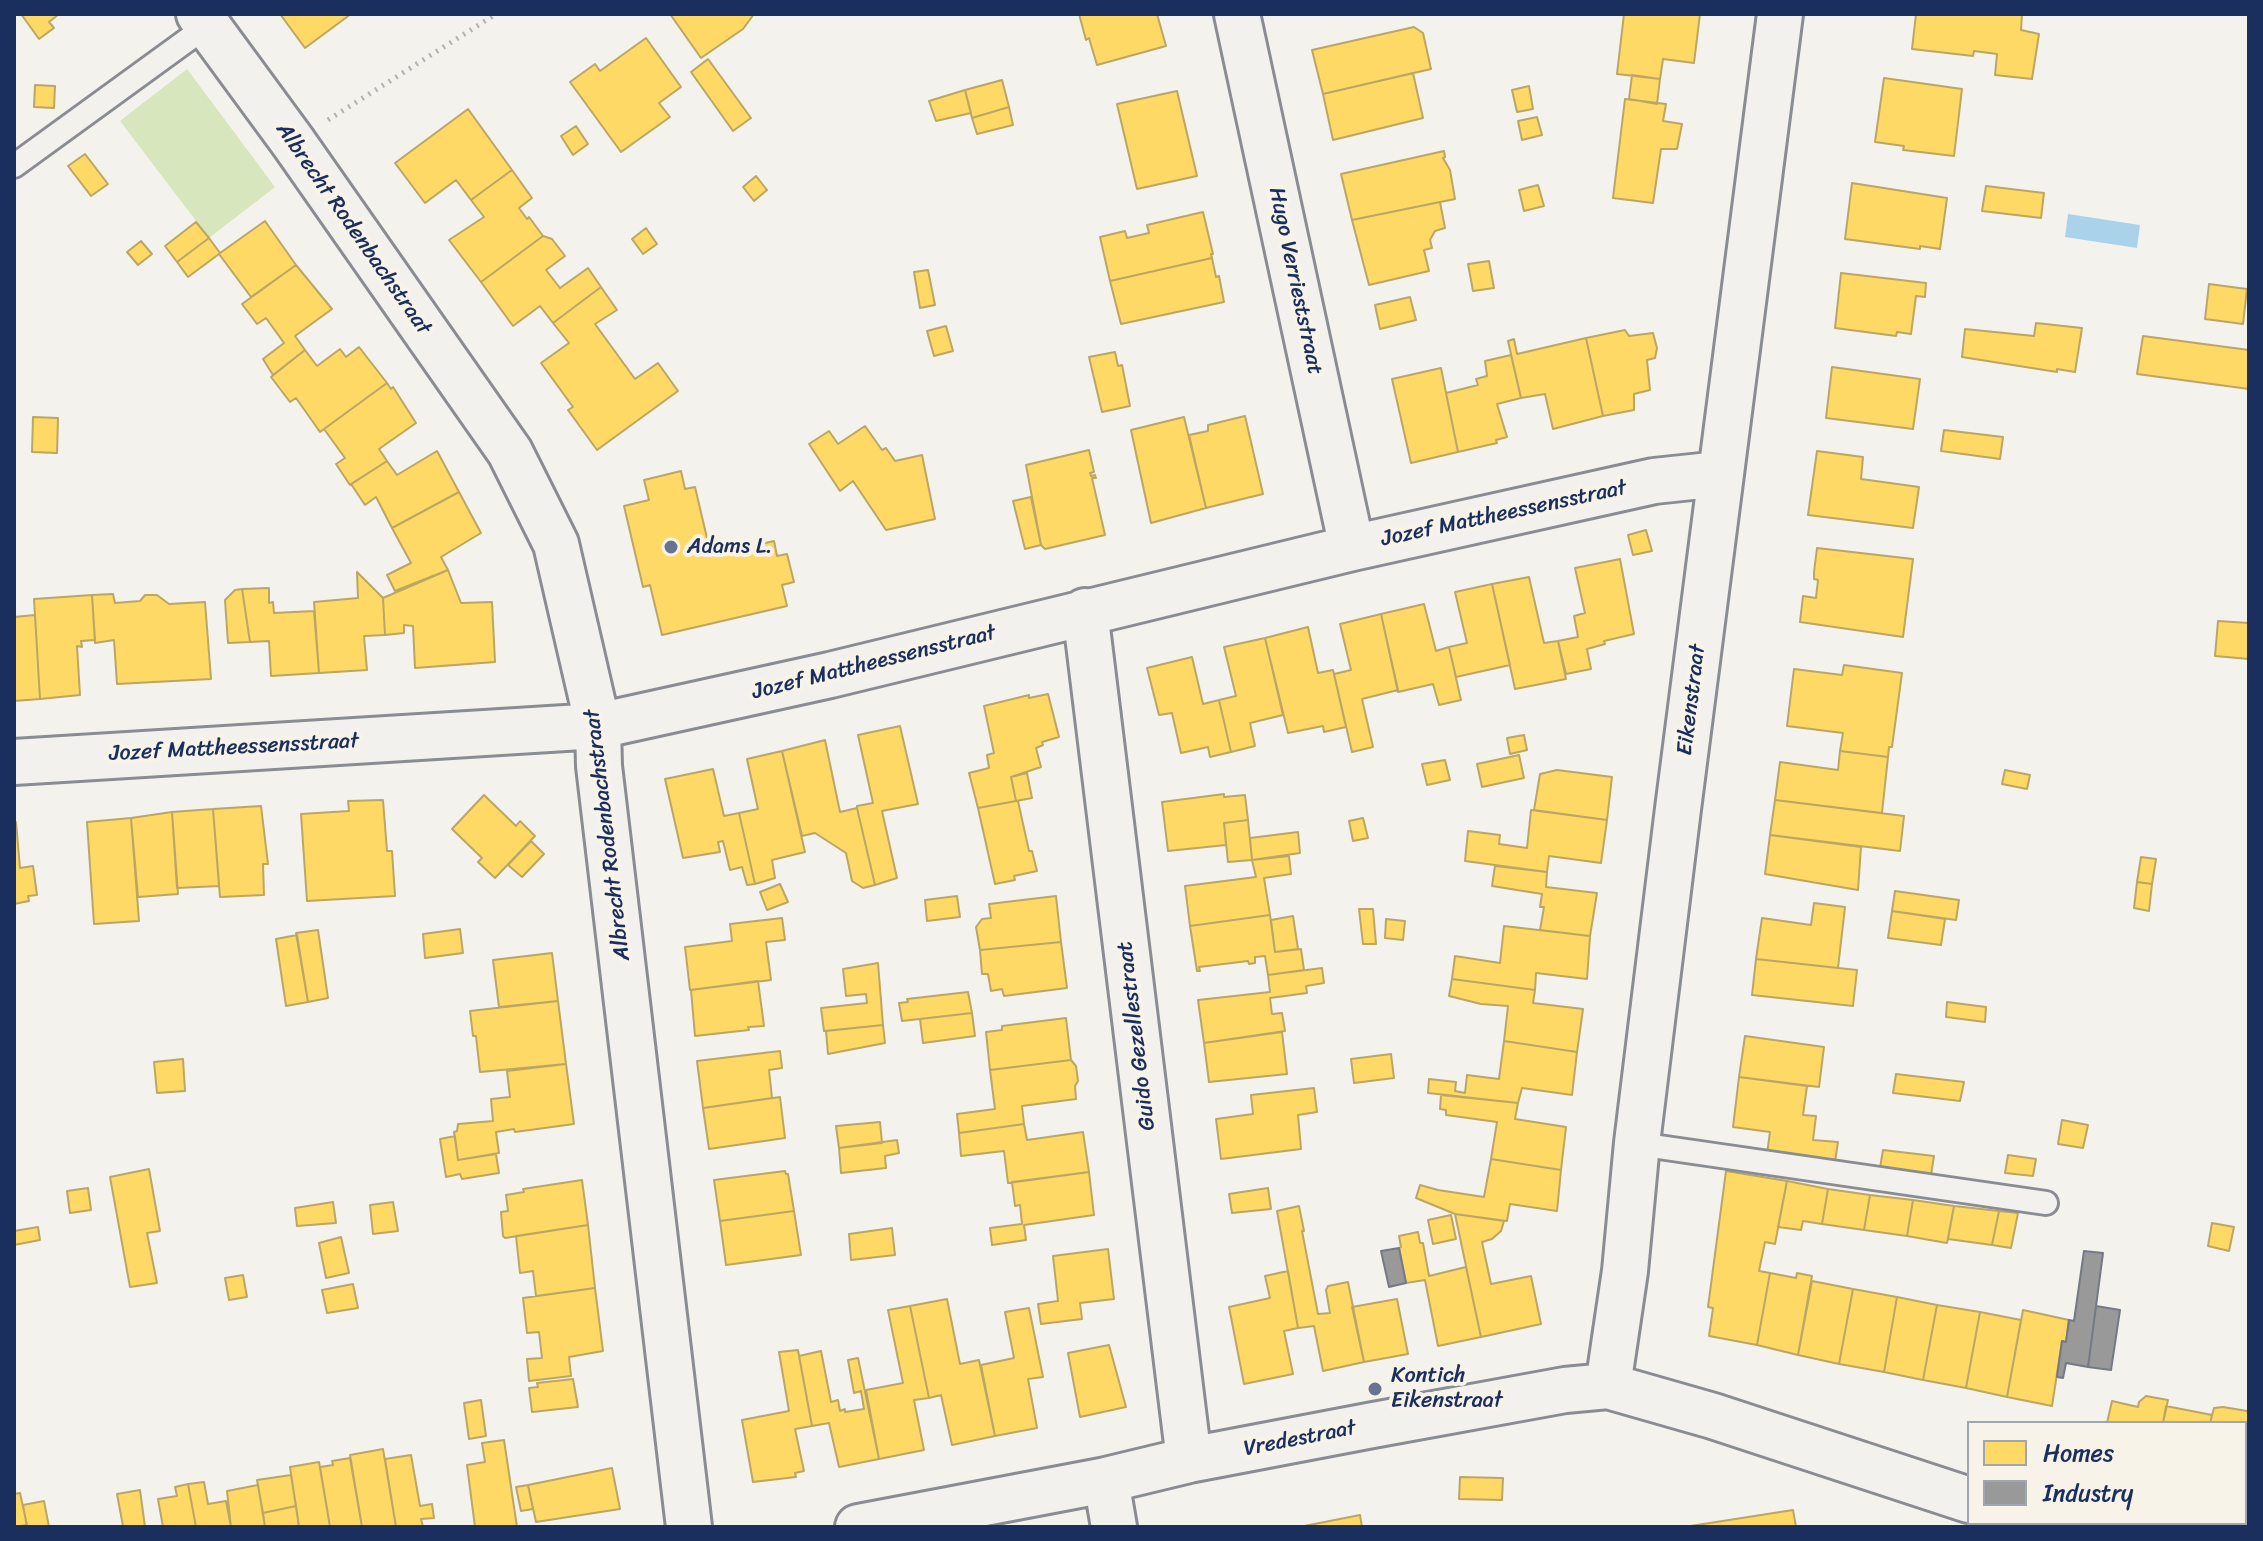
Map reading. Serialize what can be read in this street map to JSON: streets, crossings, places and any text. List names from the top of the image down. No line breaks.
{"streets":{"street":["Albrecht Rodenbachstraat","Hugo Verrieststraat","Jozef Mattheessensstraat","Eikenstraat","Guido Gezellestraat","Vredestraat"]},"crossings":[["Albrecht Rodenbachstraat","Jozef Mattheessensstraat"],["Hugo Verrieststraat","Jozef Mattheessensstraat"],["Jozef Mattheessensstraat","Eikenstraat"],["Jozef Mattheessensstraat","Guido Gezellestraat"],["Eikenstraat","Vredestraat"],["Guido Gezellestraat","Vredestraat"]],"places":["Adams L.","Kontich Eikenstraat"],"legend":["Homes","Industry"]}
